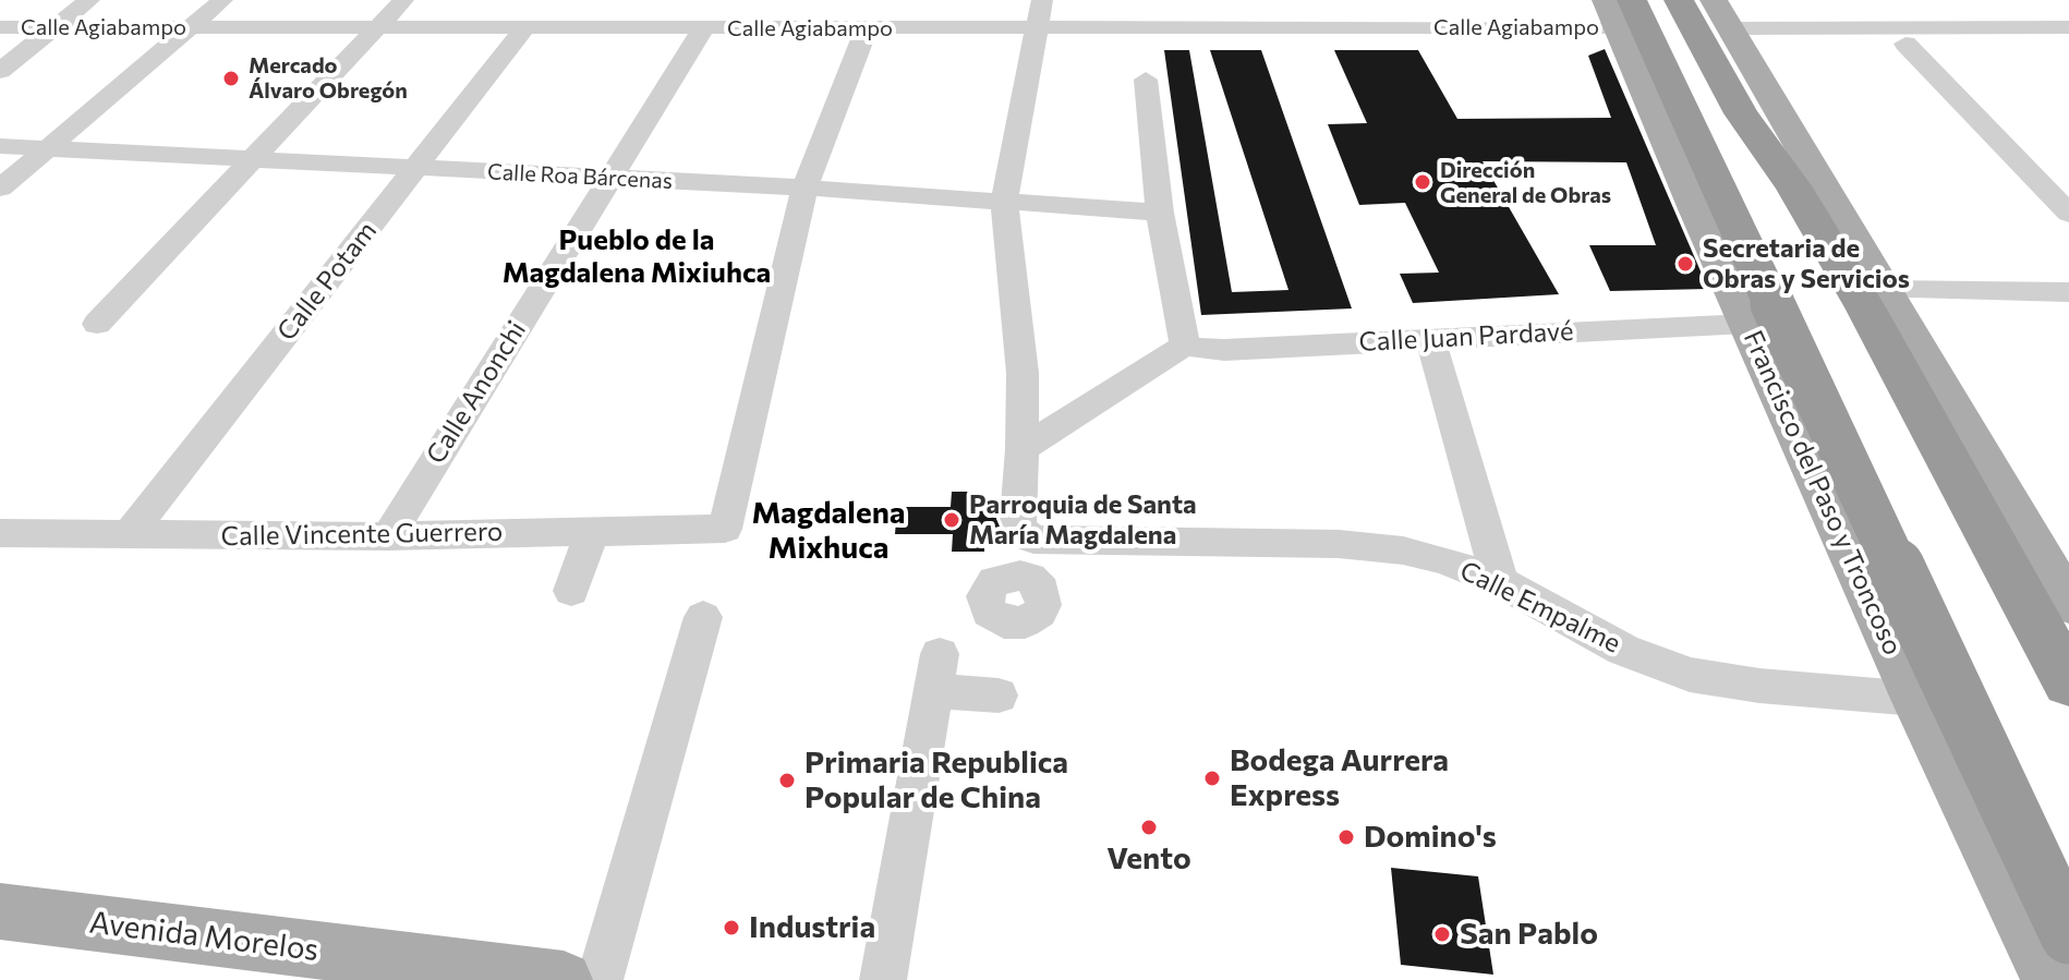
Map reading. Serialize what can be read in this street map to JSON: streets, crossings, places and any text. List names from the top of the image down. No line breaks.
{"streets":{"highway":["Francisco del Paso y Troncoso"],"main road":["Avenida Morelos"],"street":["Calle Agiabampo","Calle Roa Bárcenas","Calle Potam","Calle Juan Pardavé","Calle Anonchi","Calle Vincente Guerrero","Calle Empalme"]},"crossings":[["Calle Agiabampo","Calle Potam"],["Calle Agiabampo","Calle Anonchi"],["Calle Agiabampo","Francisco del Paso y Troncoso"],["Calle Roa Bárcenas","Calle Potam"],["Calle Roa Bárcenas","Calle Anonchi"],["Calle Roa Bárcenas","Calle Vincente Guerrero"],["Calle Potam","Calle Vincente Guerrero"],["Calle Juan Pardavé","Francisco del Paso y Troncoso"],["Calle Anonchi","Calle Vincente Guerrero"],["Francisco del Paso y Troncoso","Calle Empalme"]],"districts":["Pueblo de la Magdalena Mixiuhca","Magdalena Mixhuca"],"places":["Mercado Álvaro Obregón","Dirección General de Obras","Secretaria de Obras y Servicios","Parroquia de Santa María Magdalena","Bodega Aurrera Express","Primaria Republica Popular de China","Vento","Domino's","Industria","San Pablo"]}
